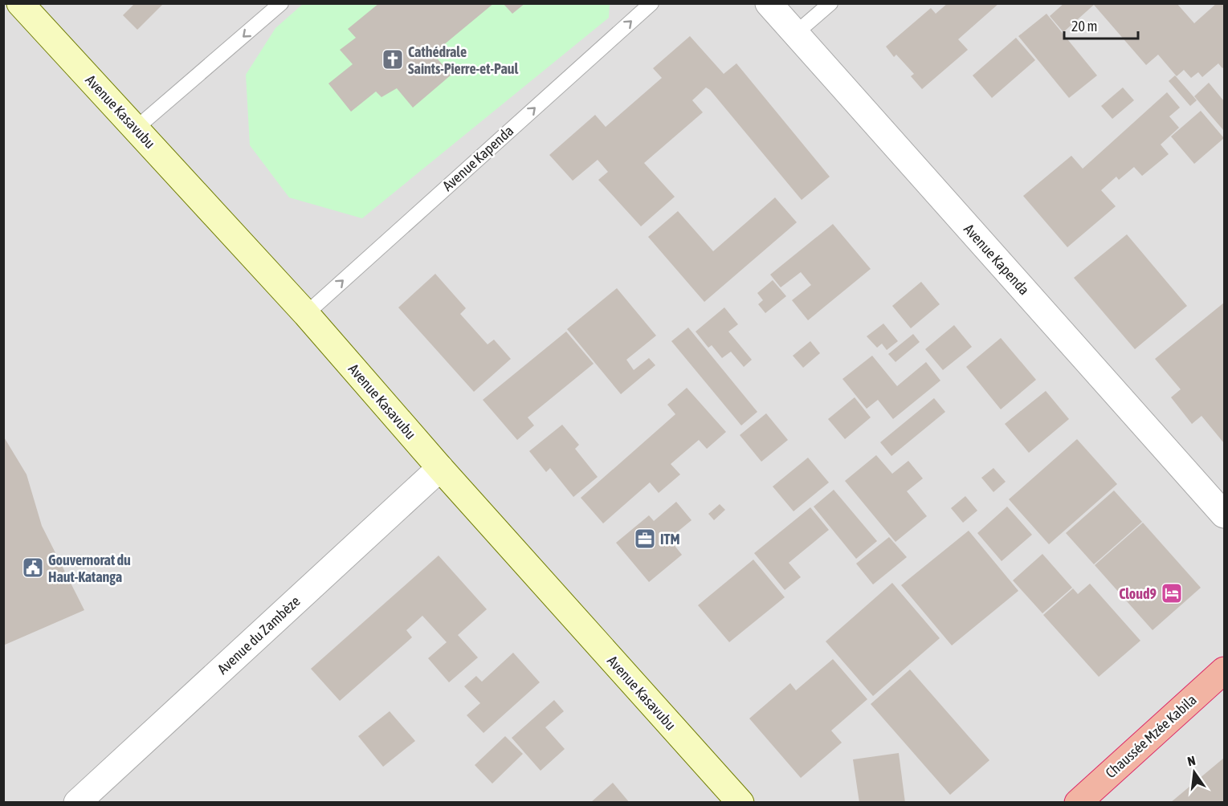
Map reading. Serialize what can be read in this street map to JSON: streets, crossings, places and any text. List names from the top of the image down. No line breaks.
{"streets":{"highway":["Chaussée Mzée Kabila"],"main road":["Avenue Kasavubu"],"street":["Avenue Kapenda","Avenue du Zambèze"]},"crossings":[["Avenue Kasavubu","Avenue Kapenda"],["Avenue Kasavubu","Avenue du Zambèze"]],"one_way":["Avenue Kapenda"],"places":{"church":["Cathédrale Saints-Pierre-et-Paul"],"office":["ITM"],"public building":["Gouvernorat du Haut-Katanga"],"hotel":["Cloud9"]},"scale_bar":"20 m","north":"top"}
